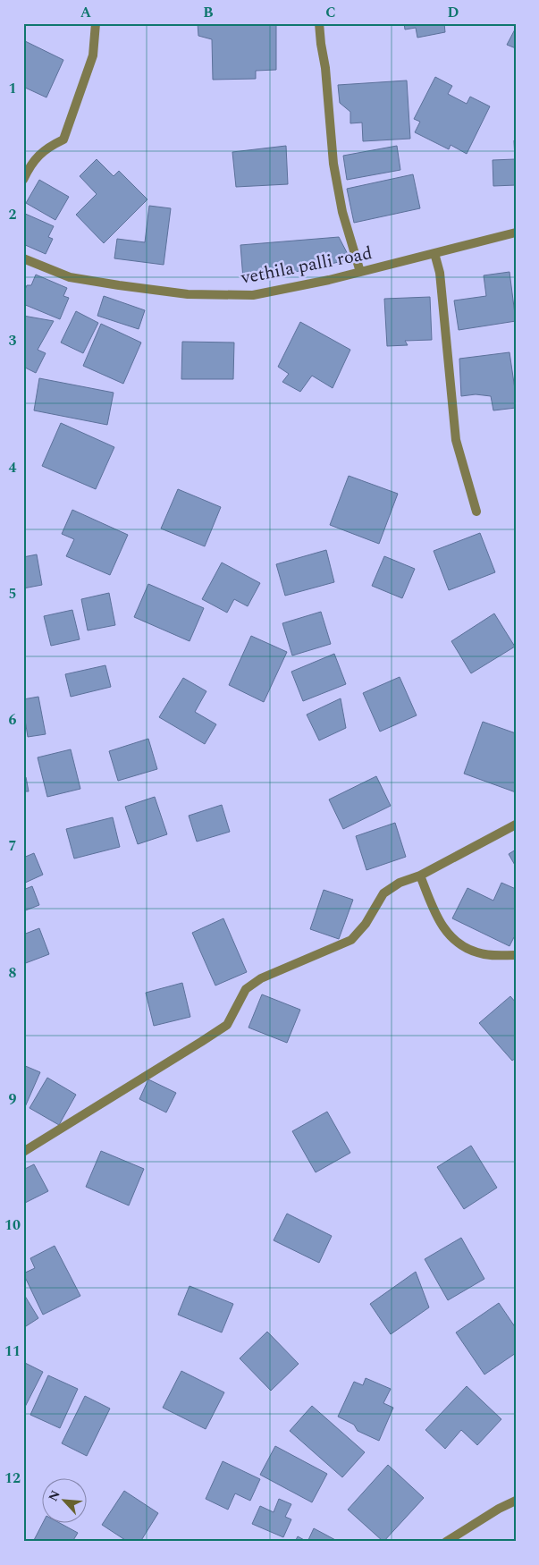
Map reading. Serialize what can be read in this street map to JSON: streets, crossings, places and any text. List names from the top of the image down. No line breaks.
{"streets":{"street":["vethila palli road"]},"north":"top left","grid":{"columns":["A","B","C","D"],"rows":["1","2","3","4","5","6","7","8","9","10","11","12"]}}
